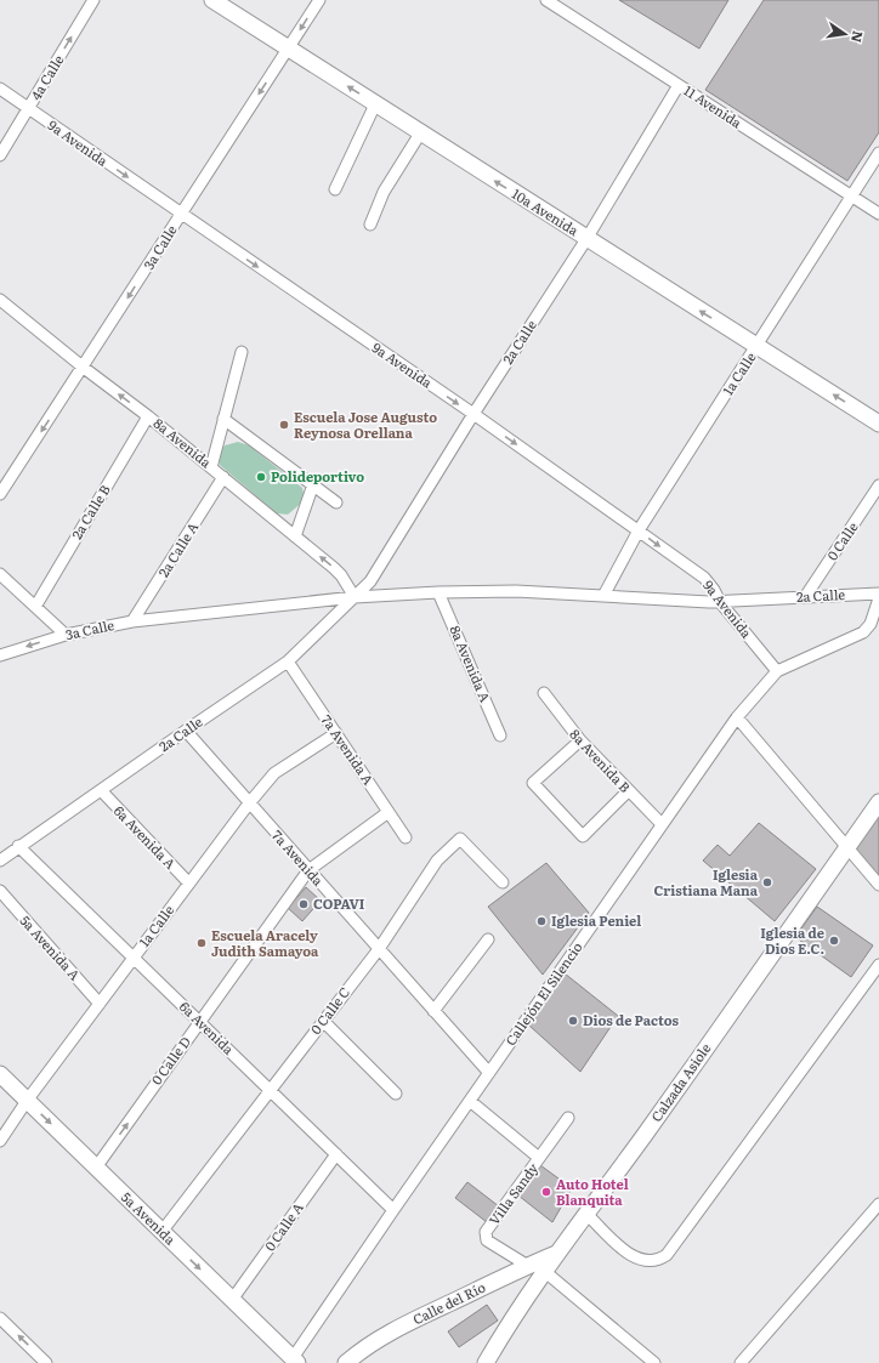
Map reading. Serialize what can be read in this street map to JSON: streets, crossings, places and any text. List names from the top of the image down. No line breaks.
{"streets":{"main road":["10a Avenida","Calzada Asiole","5a Avenida","Calle del Río"],"street":["4a Calle","11 Avenida","9a Avenida","3a Calle","2a Calle","1a Calle","8a Avenida","2a Calle B","0 Calle","2a Calle A","8a Avenida A","7a Avenida A","8a Avenida B","6a Avenida A","7a Avenida","5a Avenida A","Callejón El Silencio","0 Calle C","6a Avenida","0 Calle D","Villa Sandy","0 Calle A"]},"crossings":[["4a Calle","9a Avenida"],["11 Avenida","2a Calle"],["11 Avenida","1a Calle"],["9a Avenida","3a Calle"],["9a Avenida","2a Calle"],["9a Avenida","1a Calle"],["9a Avenida","Callejón El Silencio"],["10a Avenida","3a Calle"],["10a Avenida","2a Calle"],["10a Avenida","1a Calle"],["3a Calle","2a Calle"],["3a Calle","8a Avenida"],["3a Calle","2a Calle A"],["2a Calle","1a Calle"],["2a Calle","8a Avenida"],["2a Calle","0 Calle"],["2a Calle","8a Avenida A"],["2a Calle","7a Avenida A"],["2a Calle","6a Avenida A"],["2a Calle","7a Avenida"],["2a Calle","6a Avenida"],["1a Calle","7a Avenida A"],["1a Calle","6a Avenida A"],["1a Calle","7a Avenida"],["1a Calle","5a Avenida A"],["1a Calle","6a Avenida"],["1a Calle","5a Avenida"],["8a Avenida","2a Calle B"],["8a Avenida","2a Calle A"],["7a Avenida A","0 Calle D"],["8a Avenida B","Callejón El Silencio"],["7a Avenida","Callejón El Silencio"],["7a Avenida","0 Calle C"],["7a Avenida","0 Calle D"],["Callejón El Silencio","6a Avenida"],["Callejón El Silencio","Villa Sandy"],["Callejón El Silencio","5a Avenida"],["0 Calle C","6a Avenida"],["0 Calle C","5a Avenida"],["6a Avenida","0 Calle D"],["6a Avenida","0 Calle A"],["0 Calle D","5a Avenida"],["Calzada Asiole","Calle del Río"],["Villa Sandy","Calle del Río"],["5a Avenida","0 Calle A"]],"one_way":["4a Calle","9a Avenida","10a Avenida","3a Calle","8a Avenida","0 Calle D","5a Avenida"],"places":["Escuela Jose Augusto Reynosa Orellana","Polideportivo","Iglesia Cristiana Mana","COPAVI","Iglesia Peniel","Iglesia de Dios E.C.","Escuela Aracely Judith Samayoa","Dios de Pactos","Auto Hotel Blanquita"],"north":"right"}
